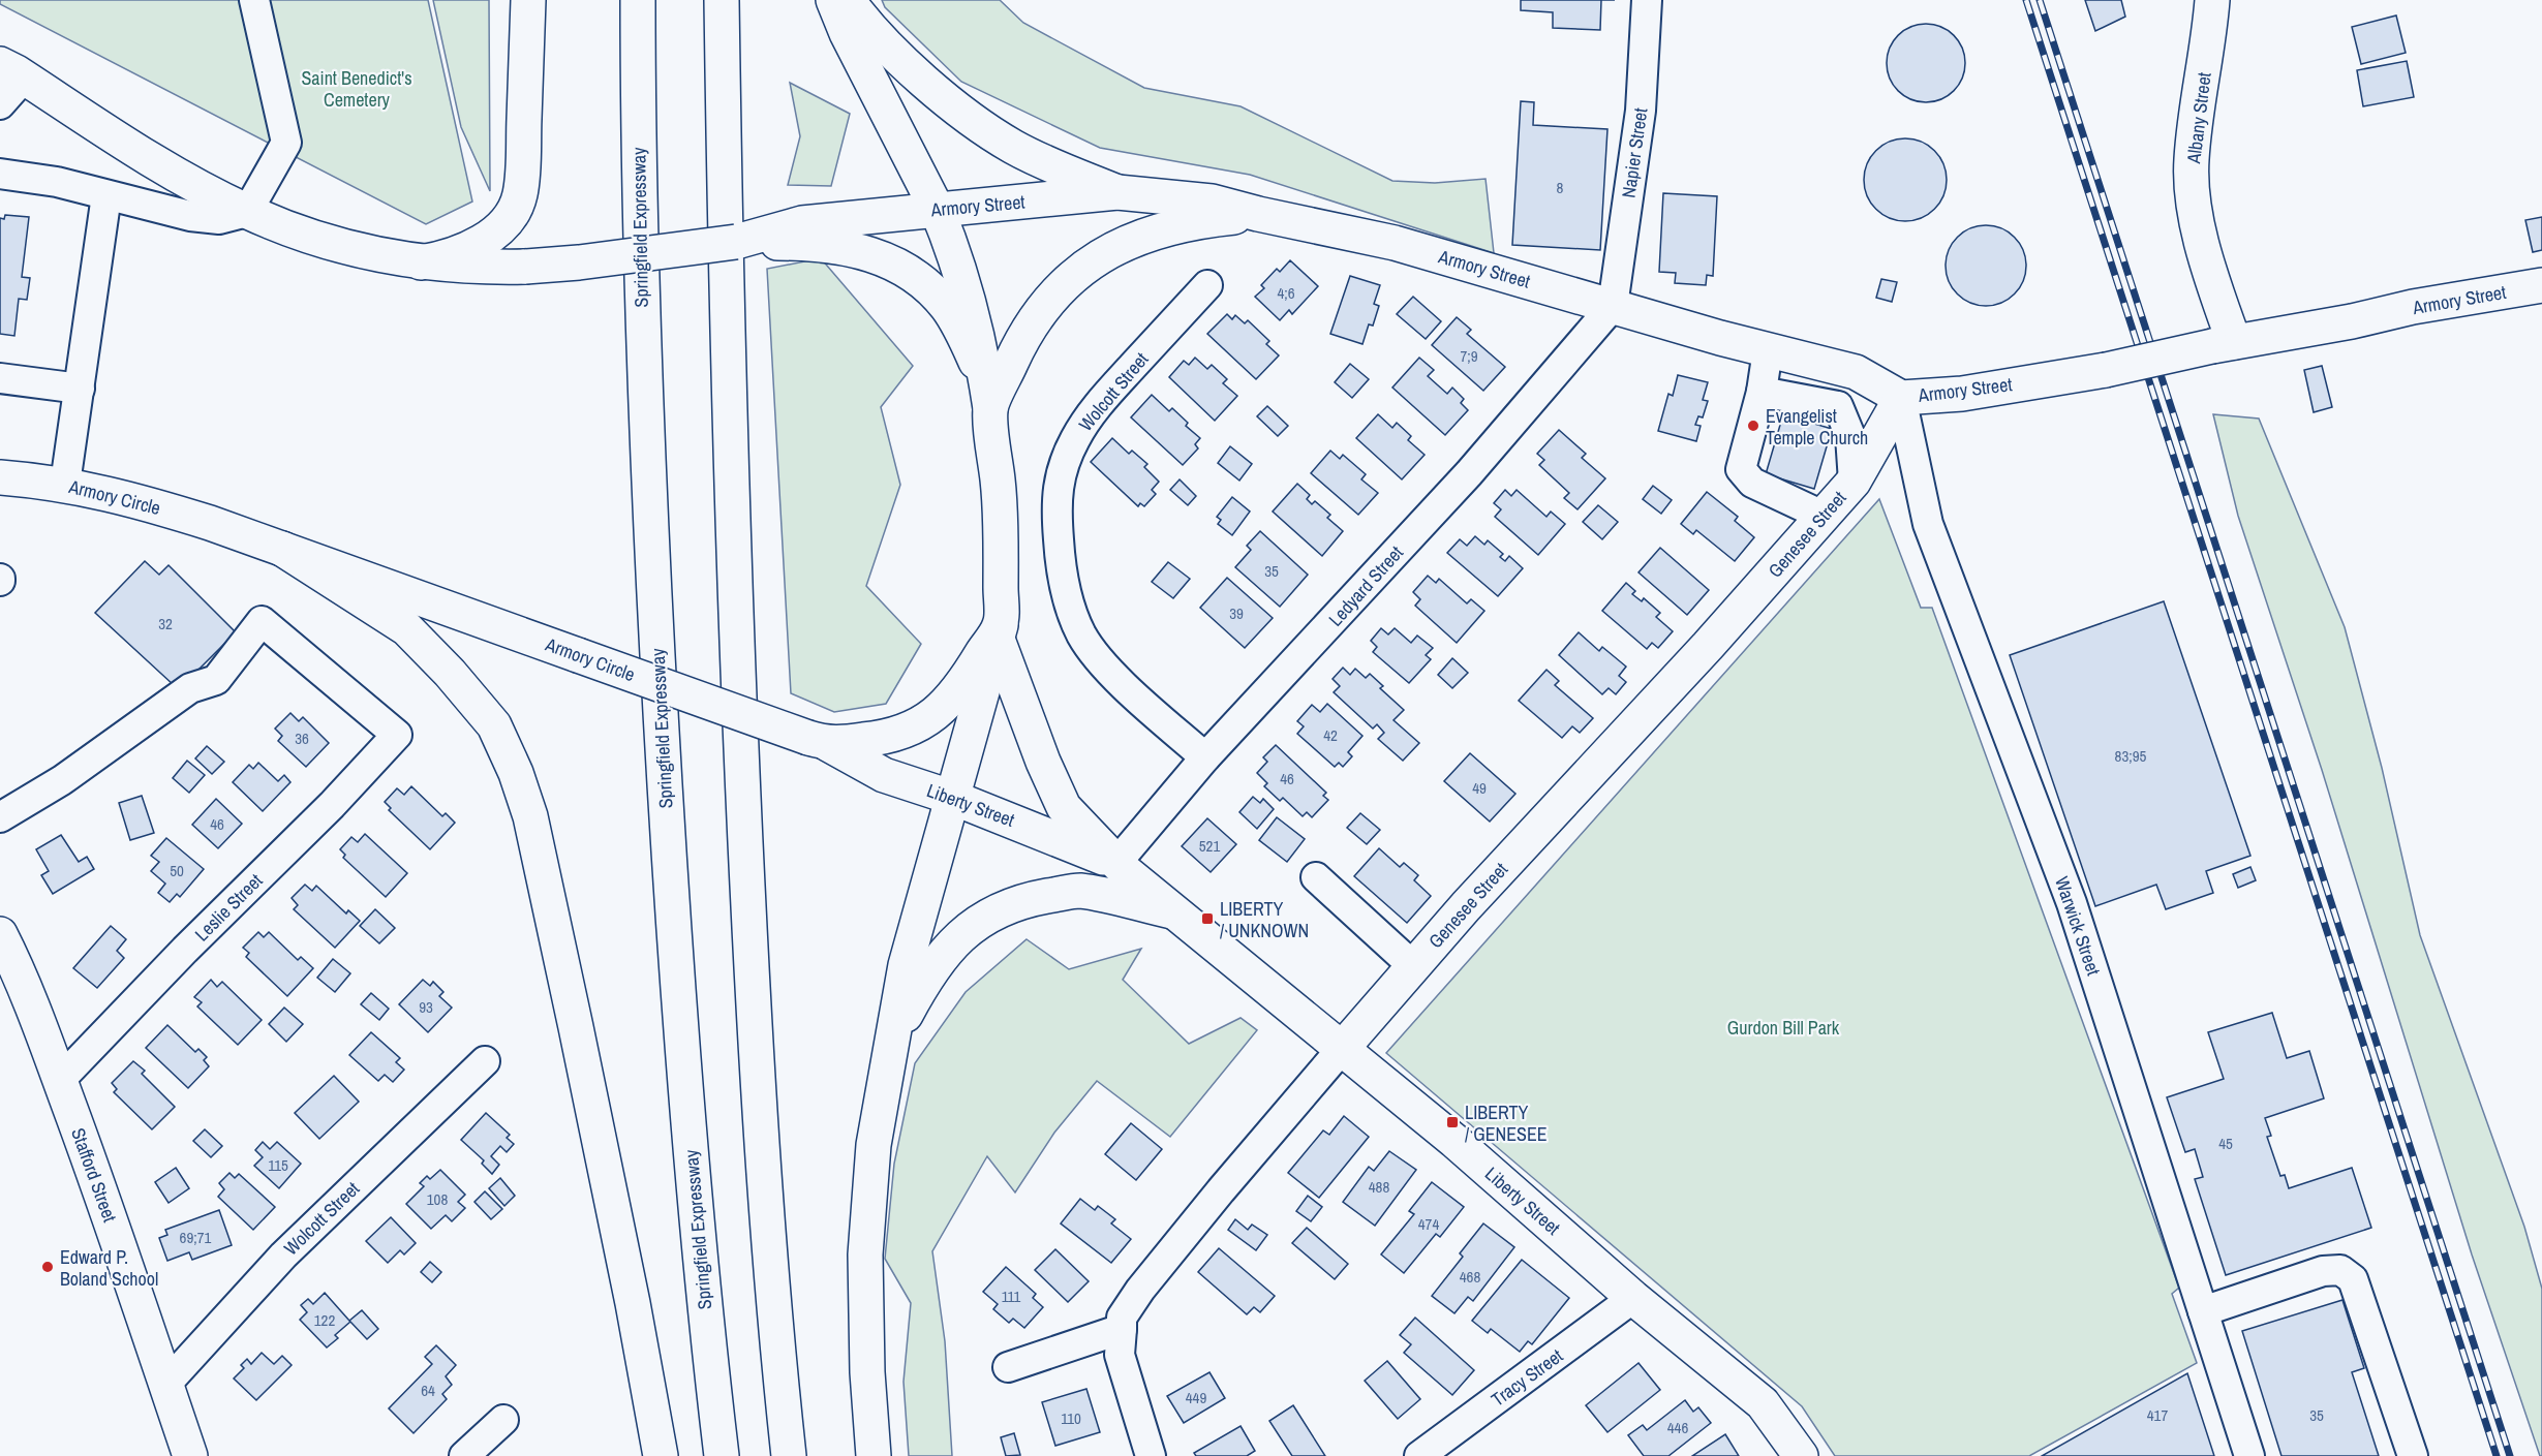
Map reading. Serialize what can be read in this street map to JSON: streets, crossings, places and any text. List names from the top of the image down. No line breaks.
{"streets":{"main road":["Albany Street","Armory Street","Springfield Expressway","Armory Circle","Genesee Street","Liberty Street","Stafford Street"],"street":["Napier Street","Wolcott Street","Ledyard Street","Leslie Street","Warwick Street","Tracy Street"]},"crossings":[["Albany Street","Armory Street"],["Napier Street","Armory Street"],["Napier Street","Ledyard Street"],["Armory Street","Genesee Street"],["Armory Street","Ledyard Street"],["Armory Street","Warwick Street"],["Wolcott Street","Ledyard Street"],["Wolcott Street","Stafford Street"],["Armory Circle","Liberty Street"],["Genesee Street","Liberty Street"],["Genesee Street","Warwick Street"],["Ledyard Street","Liberty Street"],["Liberty Street","Tracy Street"],["Leslie Street","Stafford Street"]],"parks":["Saint Benedict's Cemetery","Gurdon Bill Park"],"places":{"other":["Evangelist Temple Church","Edward P. Boland School"],"transit":["LIBERTY / UNKNOWN","LIBERTY / GENESEE"]},"house_numbers":["8","4;6","7;9","35","39","32","42","36","83;95","46","49","46","521","50","93","45","115","488","108","474","69;71","468","111","122","64","449","417","35","110","446"]}
